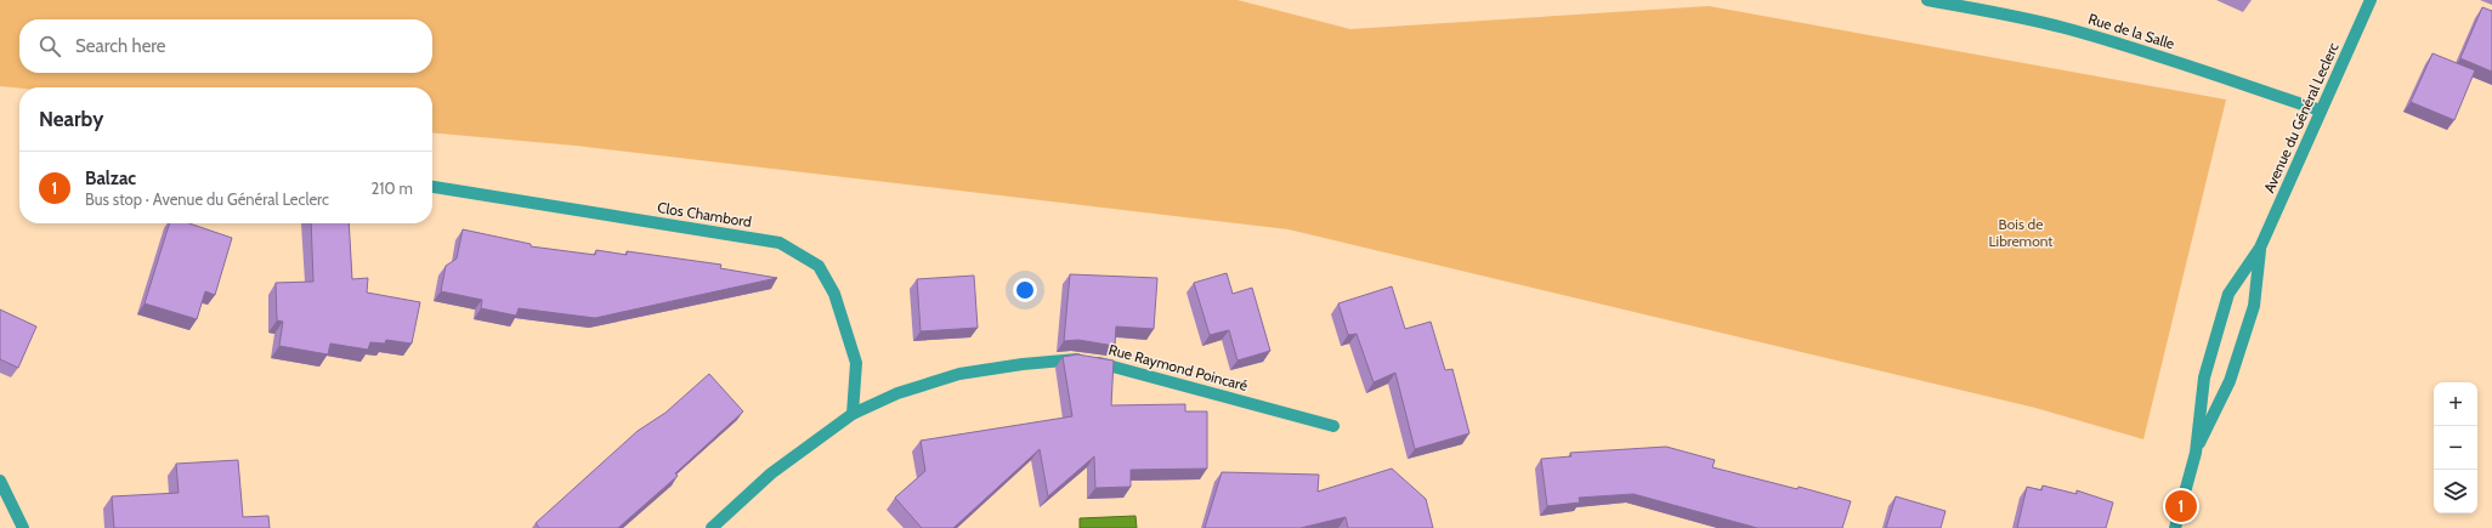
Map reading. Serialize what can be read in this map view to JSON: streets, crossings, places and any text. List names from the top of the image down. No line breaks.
{"streets":{"street":["Rue de la Salle","Avenue du Général Leclerc","Clos Chambord","Rue Raymond Poincaré"]},"crossings":[["Rue de la Salle","Avenue du Général Leclerc"],["Clos Chambord","Rue Raymond Poincaré"]],"parks":["Bois de Libremont"],"page":{"search":"Search here","heading":"Nearby","list":[{"mark":"1","name":"Balzac","note":"Bus stop · Avenue du Général Leclerc","value":"210 m"}],"map_buttons":["+","−"],"pins":"1"}}
